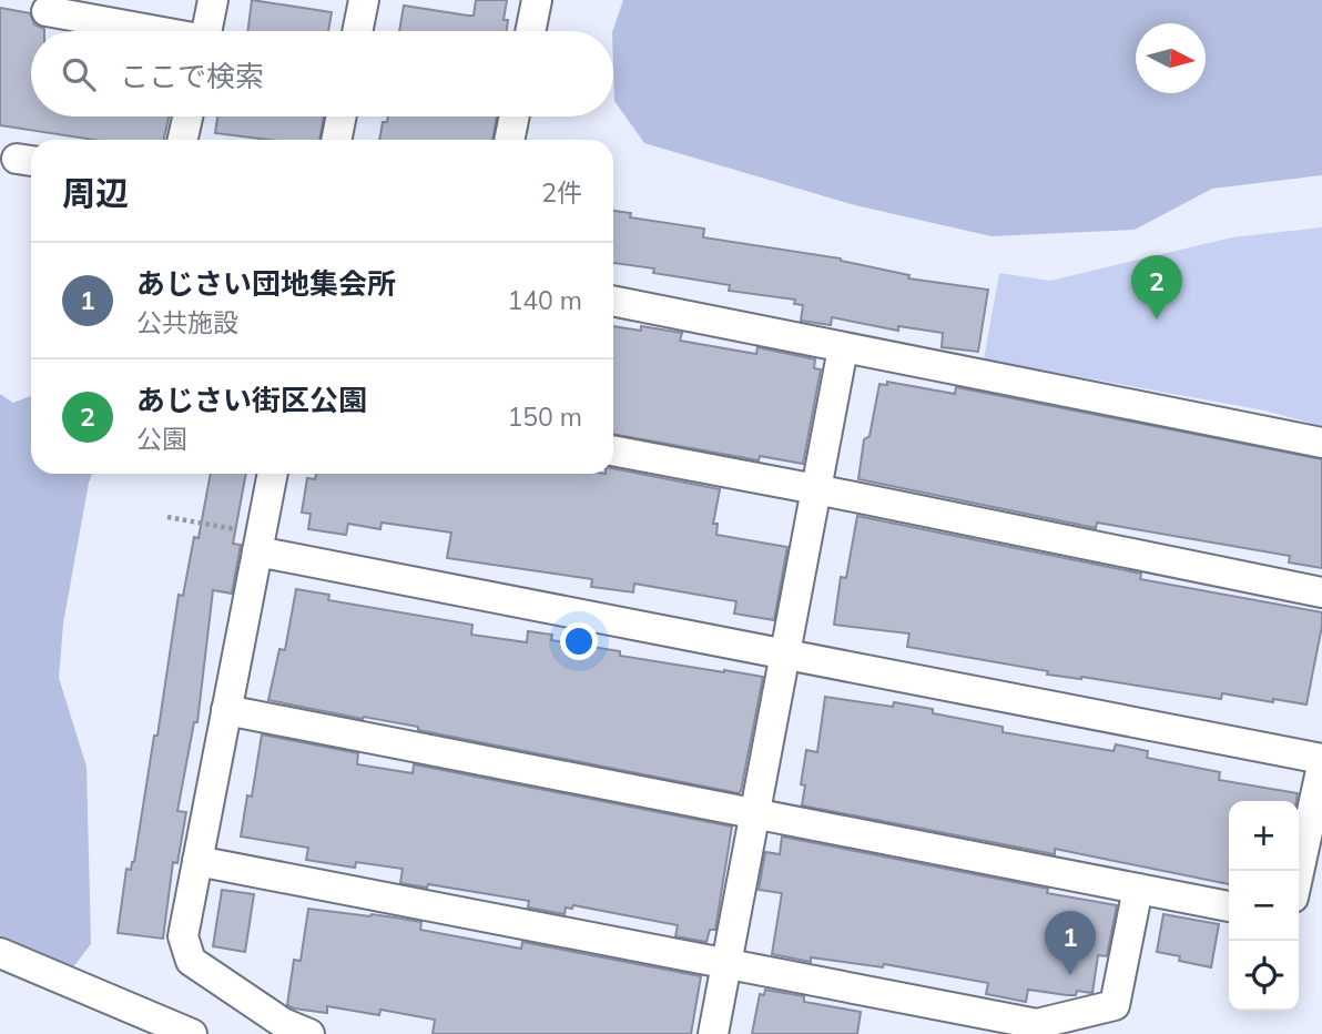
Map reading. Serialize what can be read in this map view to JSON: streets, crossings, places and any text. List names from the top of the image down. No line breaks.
{"north":"right","page":{"search":"ここで検索","heading":["周辺","2件"],"list":[{"mark":"1","name":"あじさい団地集会所","note":"公共施設","value":"140 m"},{"mark":"2","name":"あじさい街区公園","note":"公園","value":"150 m"}],"pins":["2","1"],"map_buttons":["+","−"]}}
